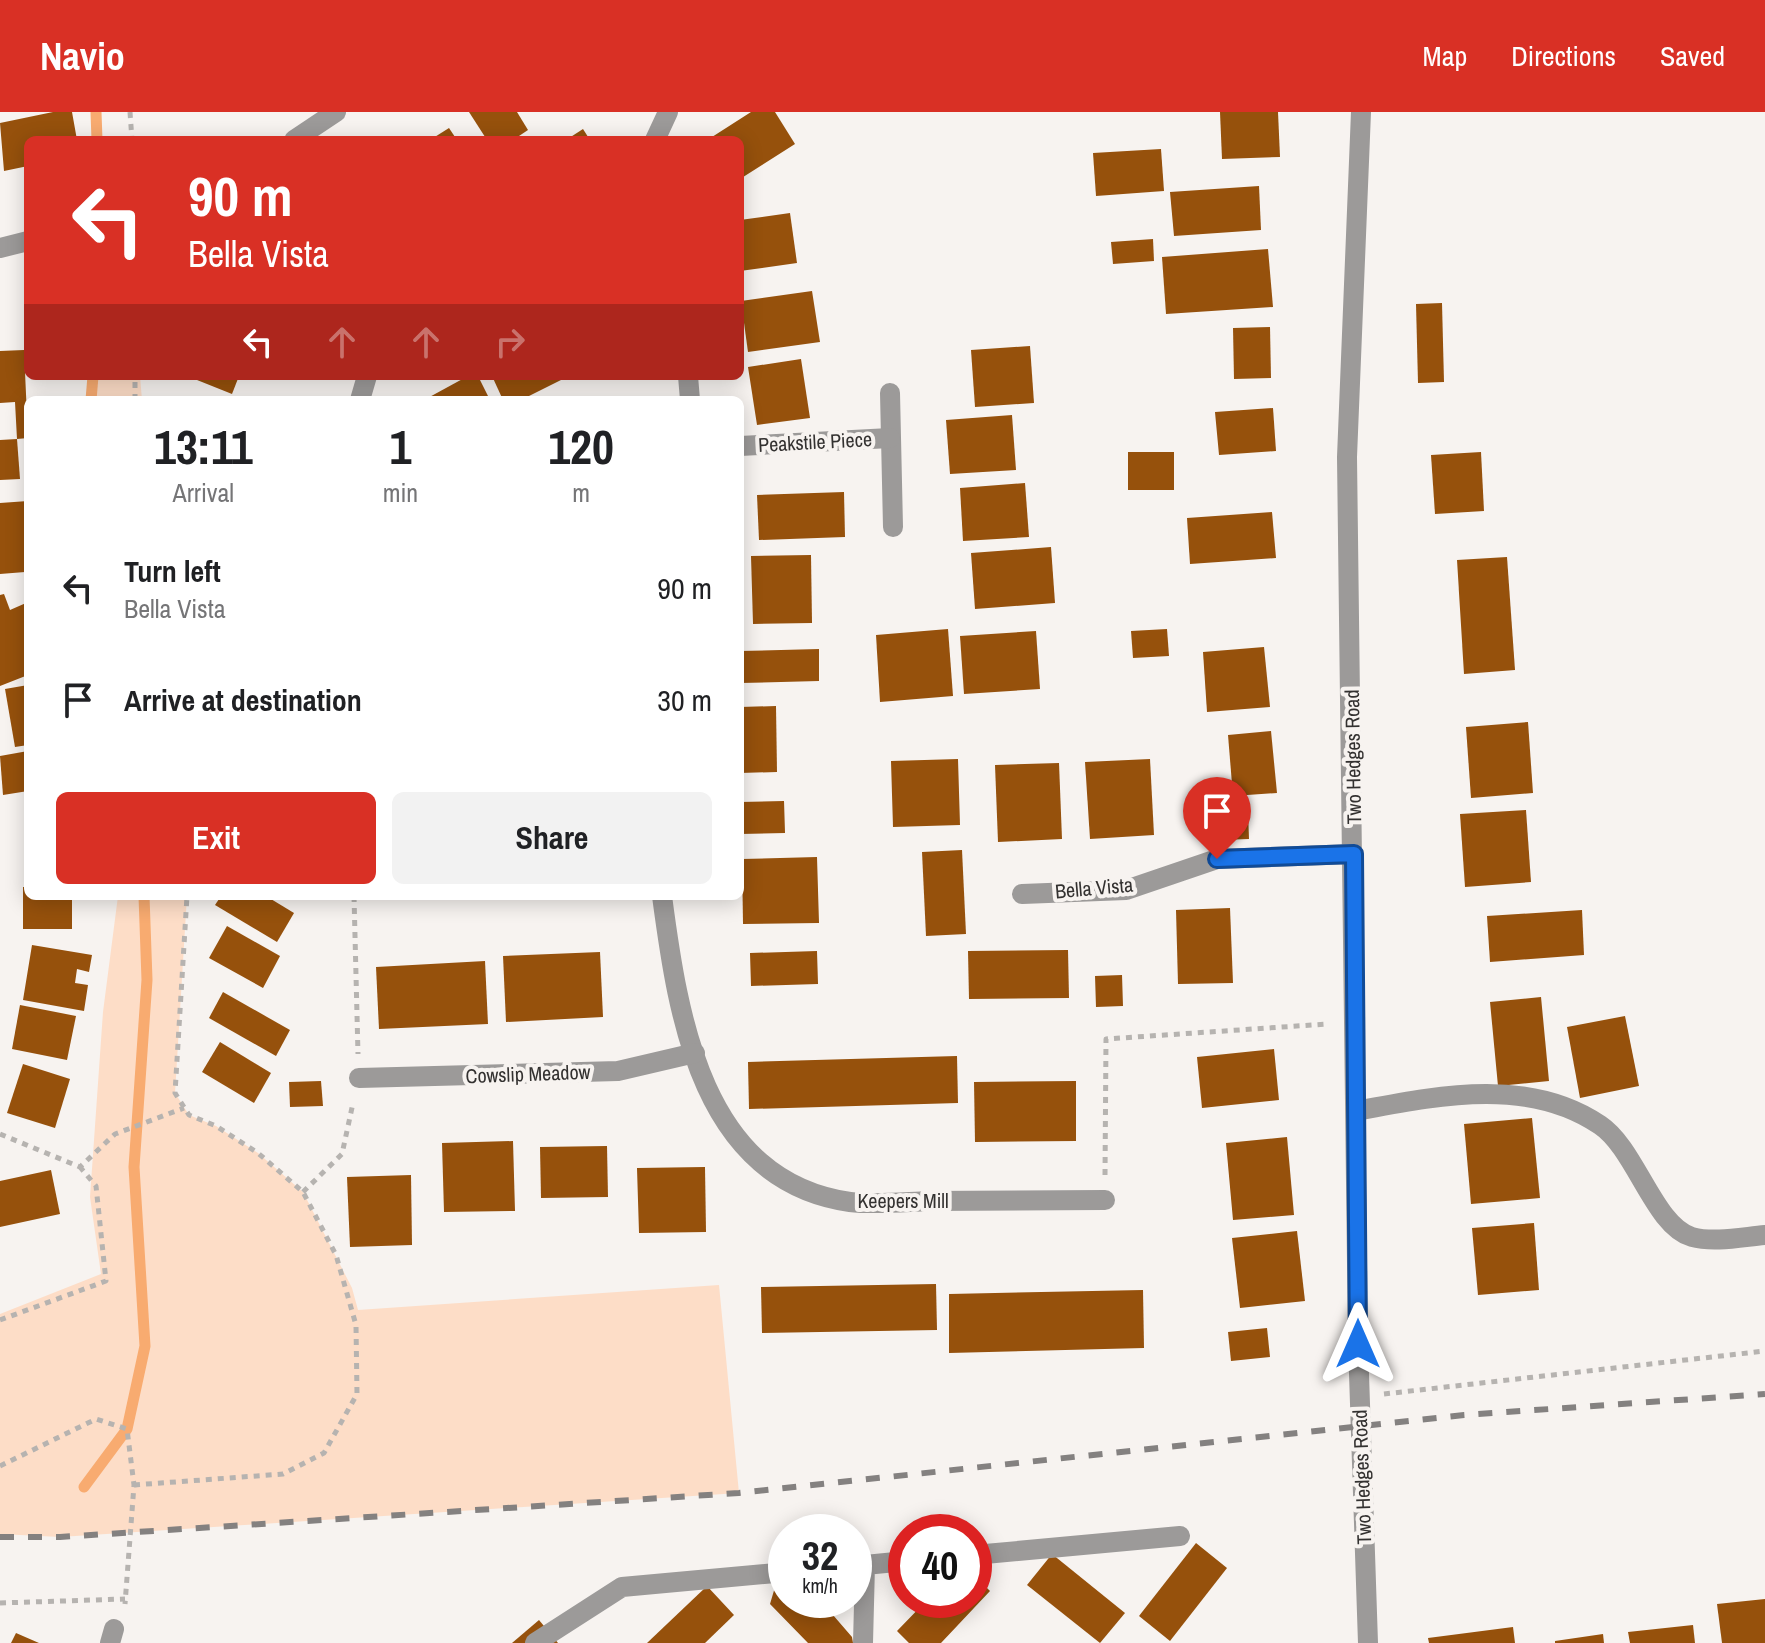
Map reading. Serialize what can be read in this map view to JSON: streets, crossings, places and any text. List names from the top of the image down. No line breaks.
{"streets":{"street":["Peakstile Piece","Two Hedges Road","Bella Vista","Cowslip Meadow","Keepers Mill"]},"crossings":[["Two Hedges Road","Bella Vista"],["Cowslip Meadow","Keepers Mill"]],"page":{"header":"Navio","nav":["Map","Directions","Saved"],"turn":["90 m","Bella Vista"],"eta":["13:11","Arrival","1","min","120","m"],"list":[{"name":"Turn left","note":"Bella Vista","value":"90 m"},{"name":"Arrive at destination","value":"30 m"}],"buttons":["Exit","Share"],"speed":"32 km/h","limit":"40"}}
